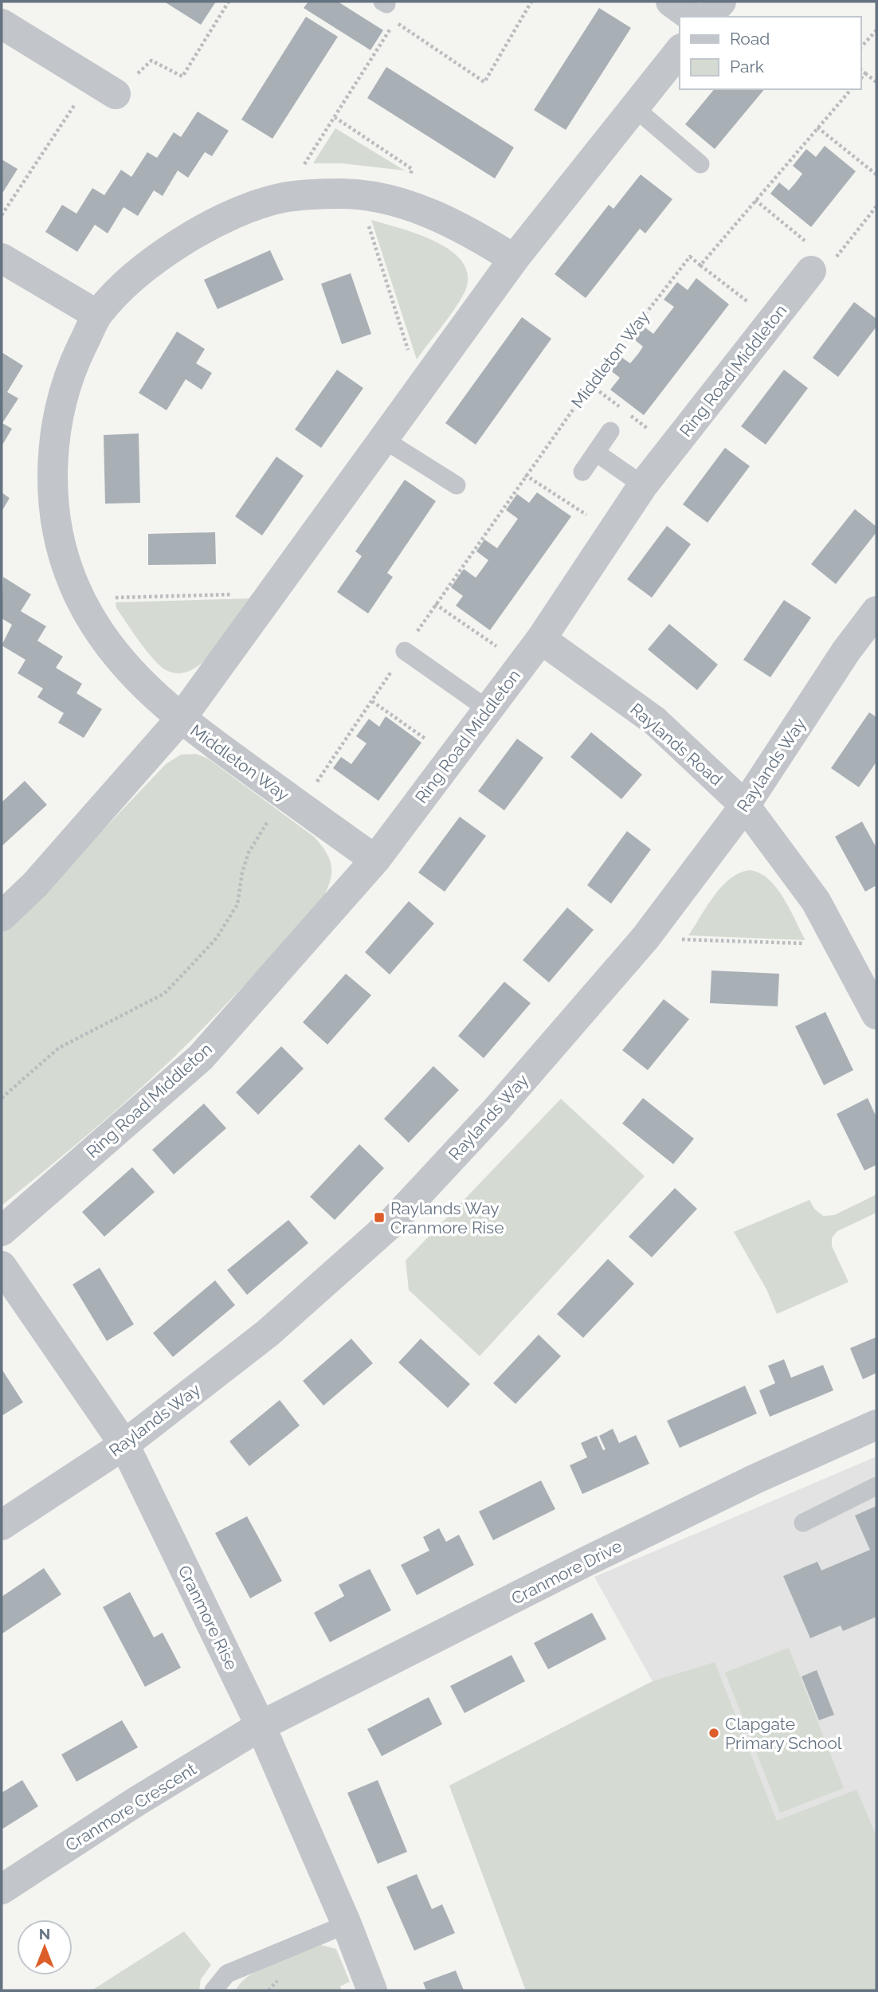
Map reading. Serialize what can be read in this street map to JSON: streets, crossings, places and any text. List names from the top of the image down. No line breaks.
{"streets":{"street":["Middleton Way","Ring Road Middleton","Raylands Road","Raylands Way","Cranmore Drive","Cranmore Rise","Cranmore Crescent"]},"crossings":[["Middleton Way","Ring Road Middleton"],["Ring Road Middleton","Raylands Road"],["Raylands Road","Raylands Way"],["Raylands Way","Cranmore Rise"],["Cranmore Drive","Cranmore Rise"],["Cranmore Drive","Cranmore Crescent"],["Cranmore Rise","Cranmore Crescent"]],"places":{"transit":["Raylands Way Cranmore Rise"],"other":["Clapgate Primary School"]},"legend":["Road","Park"],"north":"top"}
